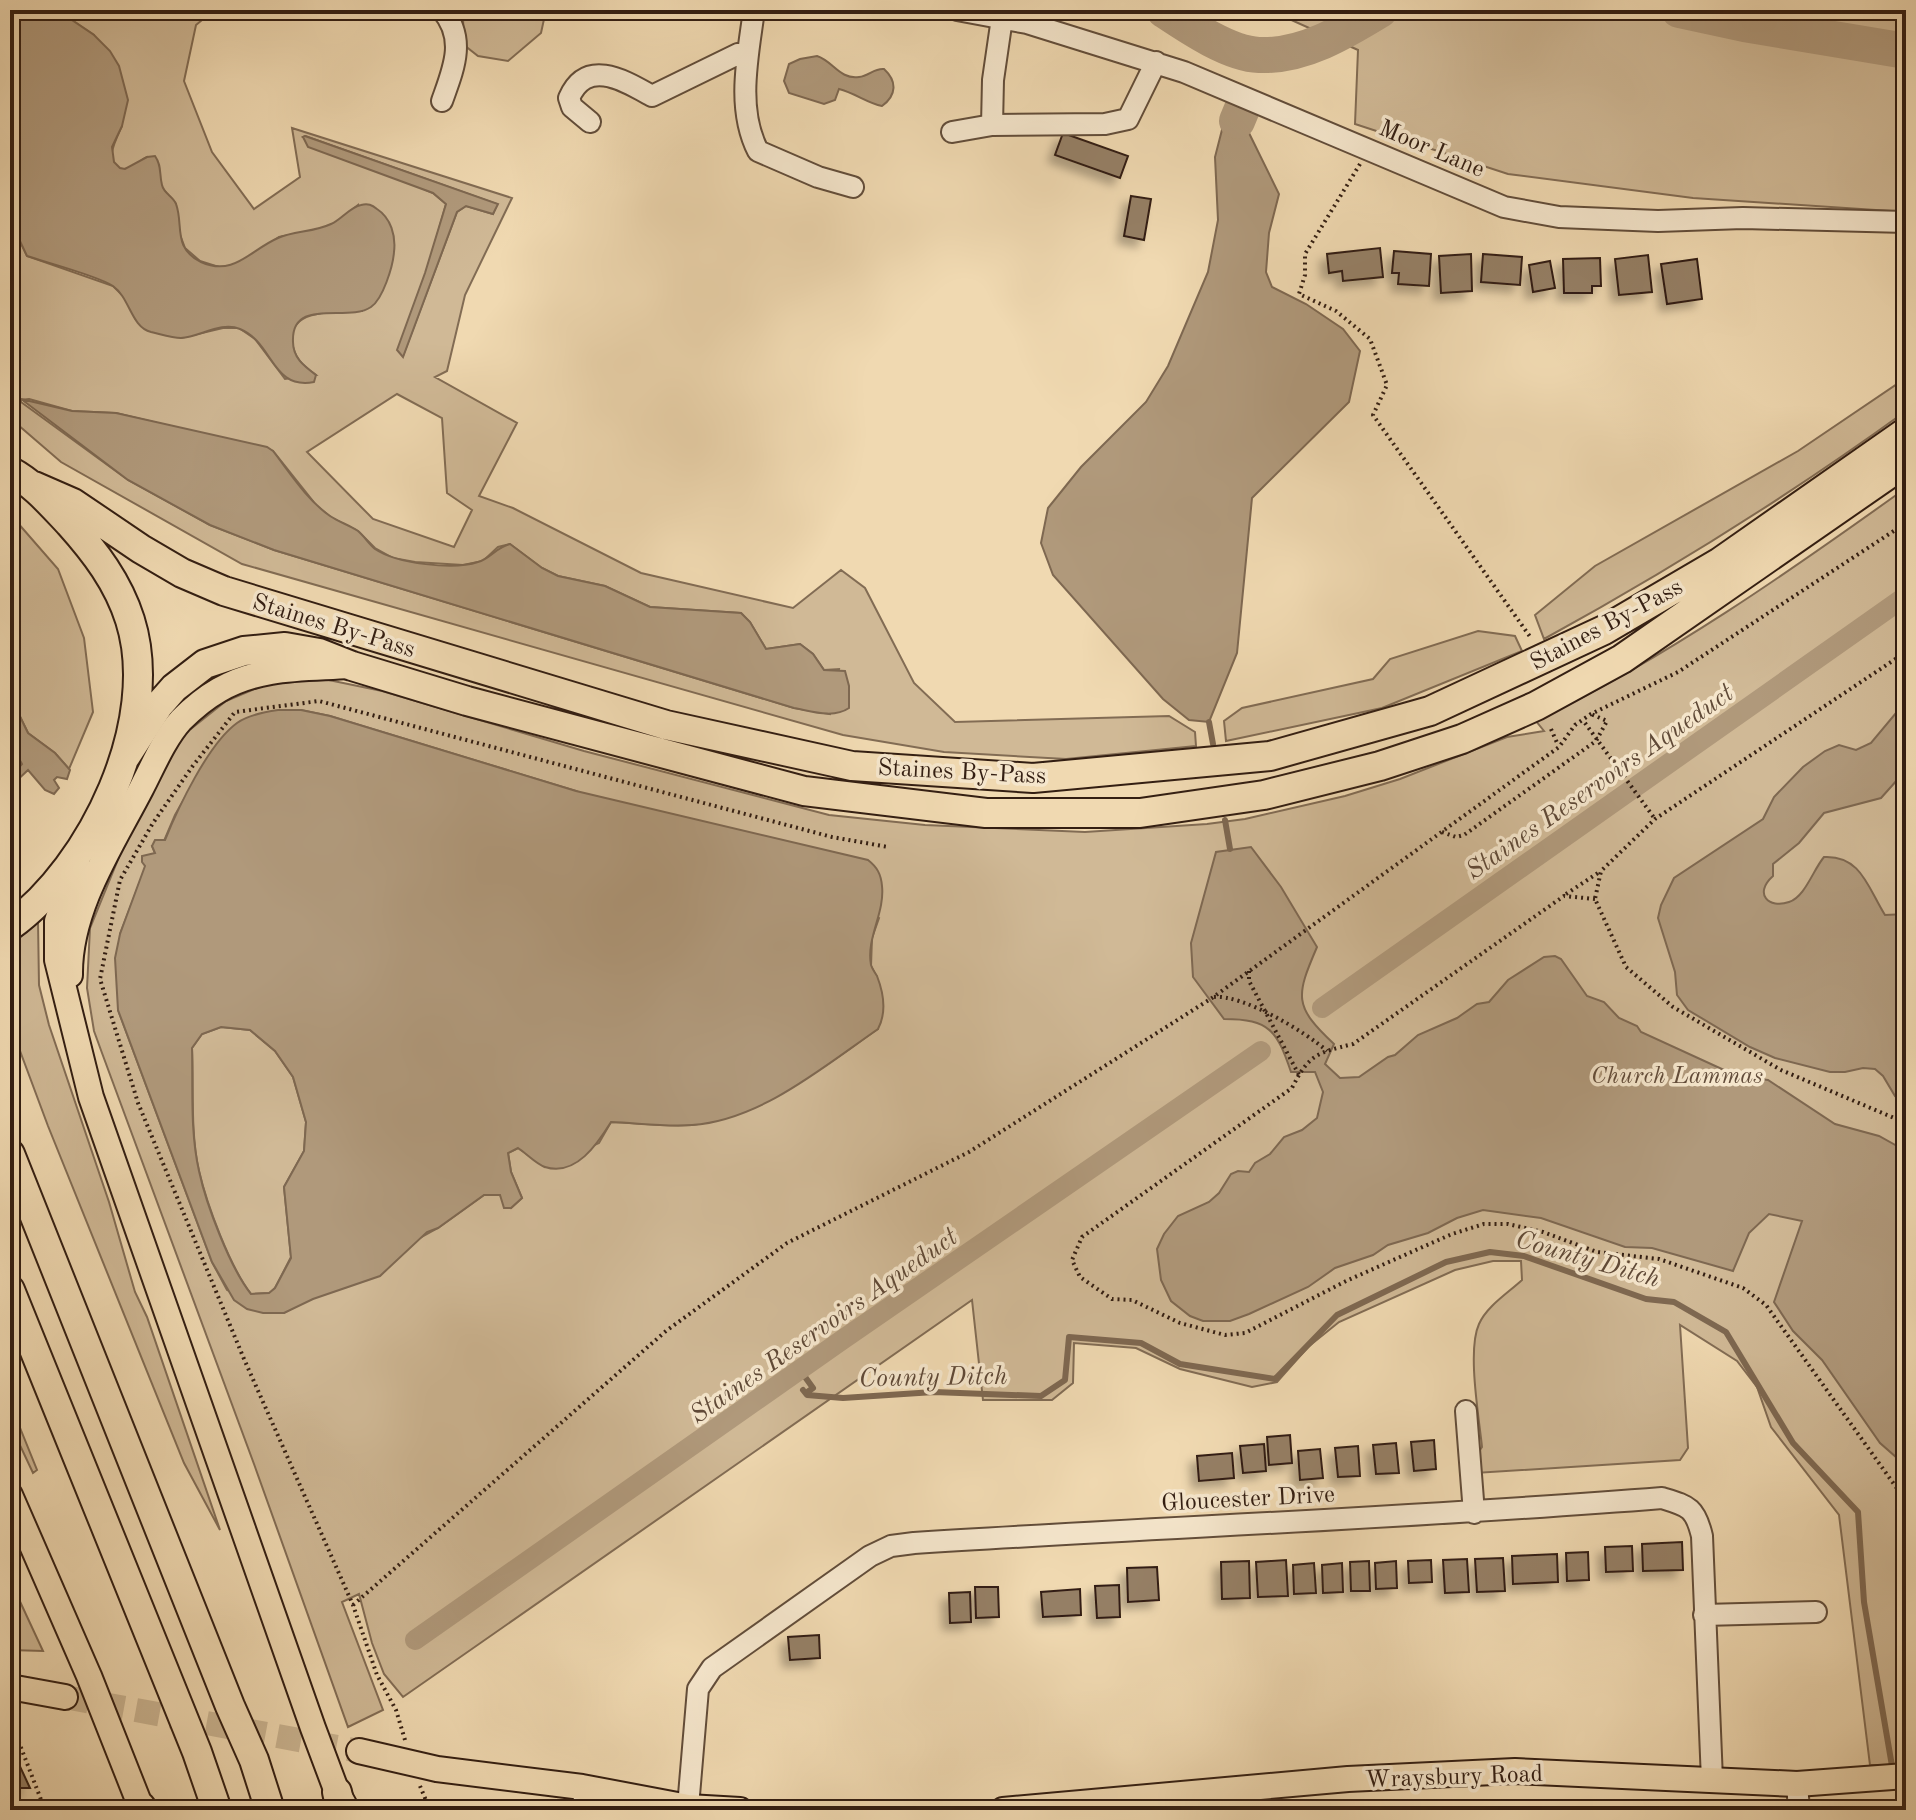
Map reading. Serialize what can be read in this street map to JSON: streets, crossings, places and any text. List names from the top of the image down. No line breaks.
{"streets":{"highway":["Staines By-Pass"],"main road":["Wraysbury Road"],"street":["Moor Lane","Gloucester Drive"]},"crossings":[["Gloucester Drive","Wraysbury Road"]],"water":["Staines Reservoirs Aqueduct","County Ditch"],"parks":["Church Lammas"]}
